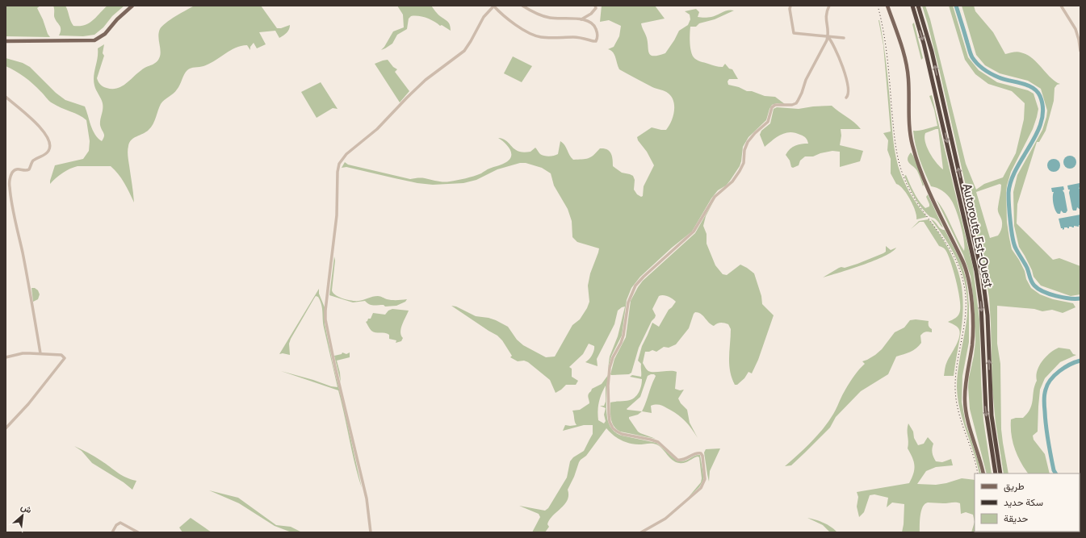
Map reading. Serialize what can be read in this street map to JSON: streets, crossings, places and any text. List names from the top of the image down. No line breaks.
{"streets":{"highway":["Autoroute Est-Ouest"]},"legend":["طريق","سكة حديد","حديقة"],"north":"top right"}
